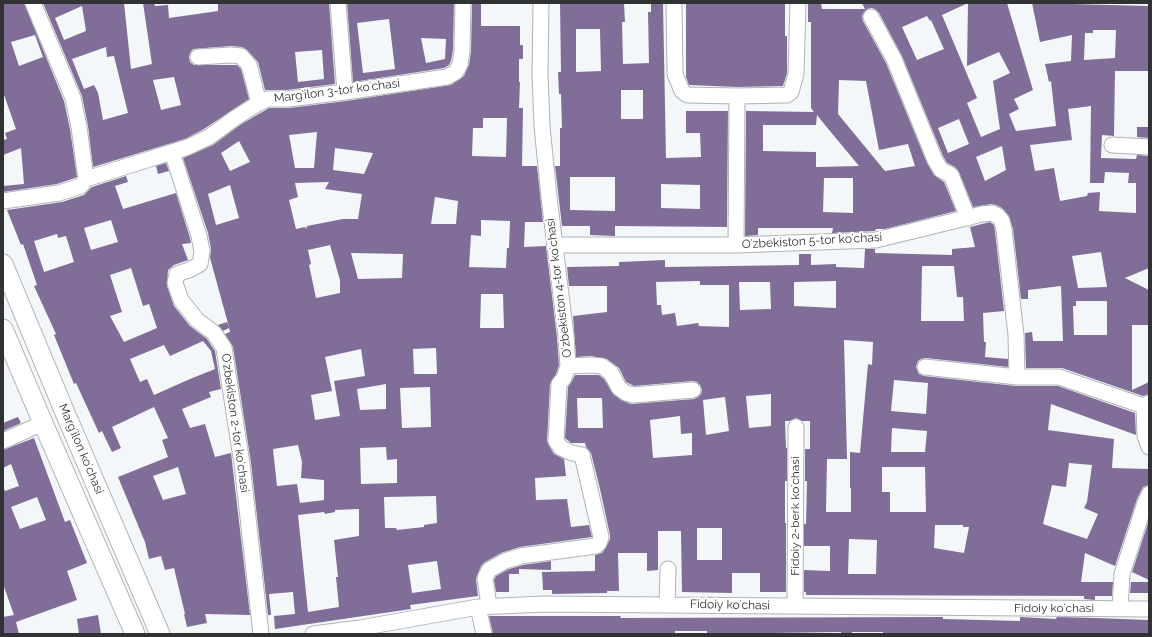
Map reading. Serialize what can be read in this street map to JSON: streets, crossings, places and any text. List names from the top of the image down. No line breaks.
{"streets":{"main road":["Margʻilon koʻchasi"],"street":["Margʻilon 3-tor koʻchasi","Oʻzbekiston 5-tor koʻchasi","Oʻzbekiston 4-tor koʻchasi","Oʻzbekiston 2-tor koʻchasi","Fidoiy 2-berk koʻchasi","Fidoiy koʻchasi"]},"crossings":[["Margʻilon 3-tor koʻchasi","Oʻzbekiston 2-tor koʻchasi"],["Oʻzbekiston 5-tor koʻchasi","Oʻzbekiston 4-tor koʻchasi"],["Oʻzbekiston 4-tor koʻchasi","Fidoiy koʻchasi"],["Fidoiy 2-berk koʻchasi","Fidoiy koʻchasi"]]}
